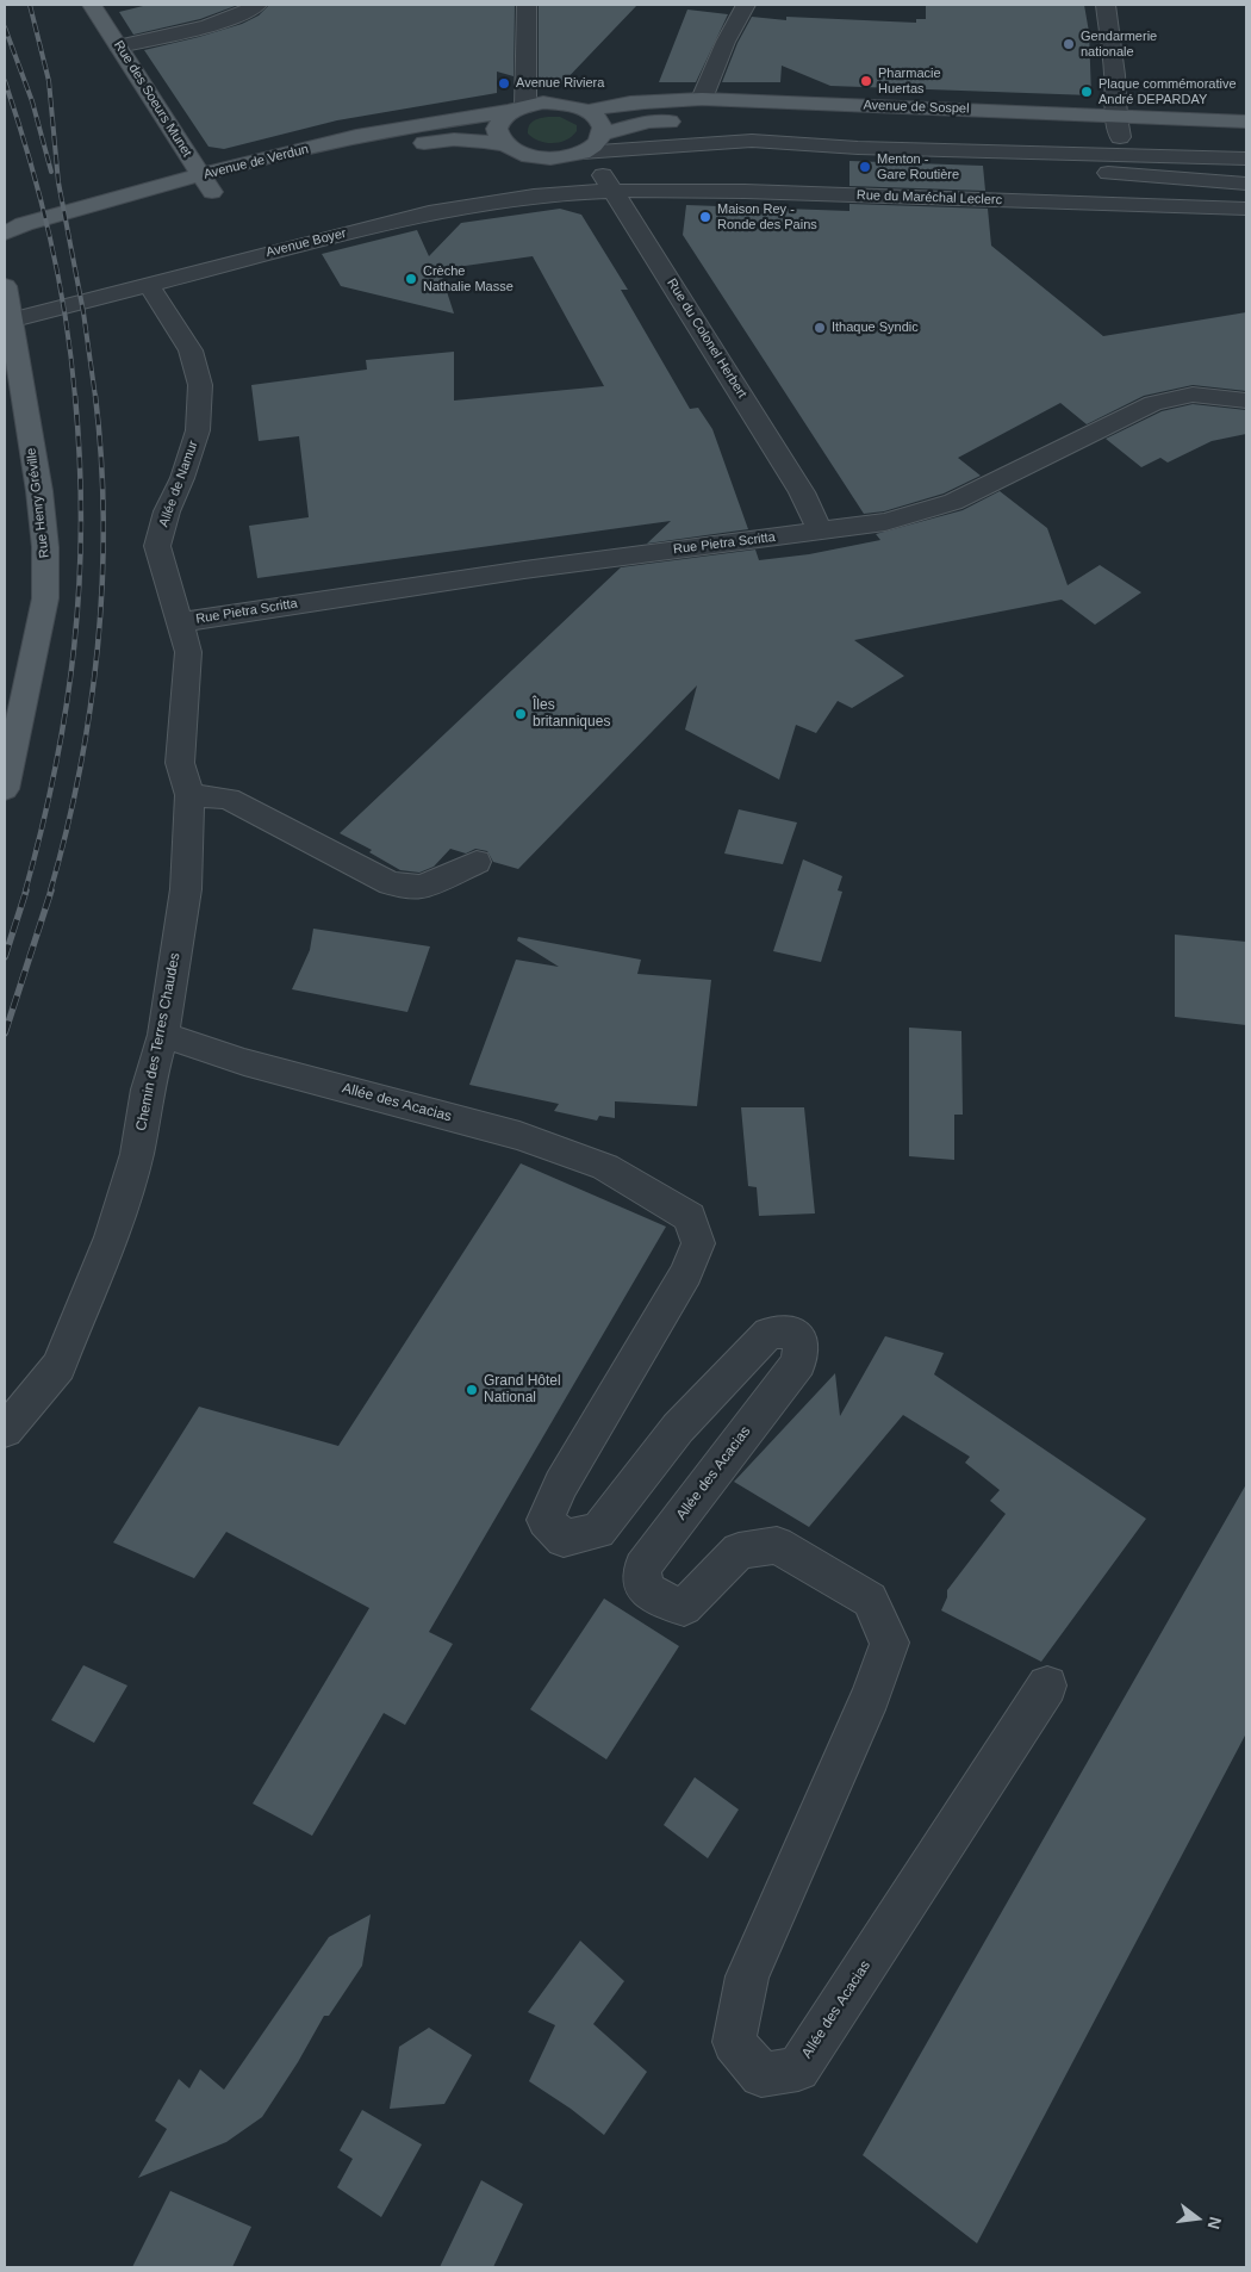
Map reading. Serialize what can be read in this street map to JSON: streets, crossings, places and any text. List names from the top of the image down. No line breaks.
{"streets":{"main road":["Rue des Soeurs Munet","Avenue de Sospel","Avenue de Verdun","Rue Henry Gréville"],"street":["Rue du Maréchal Leclerc","Avenue Boyer","Rue du Colonel Herbert","Allée de Namur","Rue Pietra Scritta","Chemin des Terres Chaudes","Allée des Acacias"]},"crossings":[["Rue des Soeurs Munet","Avenue de Verdun"],["Avenue de Sospel","Avenue de Verdun"],["Rue du Maréchal Leclerc","Avenue Boyer"],["Rue du Maréchal Leclerc","Rue du Colonel Herbert"],["Avenue Boyer","Rue du Colonel Herbert"],["Avenue Boyer","Allée de Namur"],["Avenue Boyer","Rue Henry Gréville"],["Rue du Colonel Herbert","Rue Pietra Scritta"],["Allée de Namur","Rue Pietra Scritta"],["Allée de Namur","Chemin des Terres Chaudes"],["Rue Pietra Scritta","Chemin des Terres Chaudes"],["Chemin des Terres Chaudes","Allée des Acacias"]],"places":["Gendarmerie nationale","Pharmacie Huertas","Avenue Riviera","Plaque commémorative André DEPARDAY","Menton - Gare Routière","Maison Rey - Ronde des Pains","Crèche Nathalie Masse","Ithaque Syndic","Îles britanniques","Grand Hôtel National"],"north":"right"}
